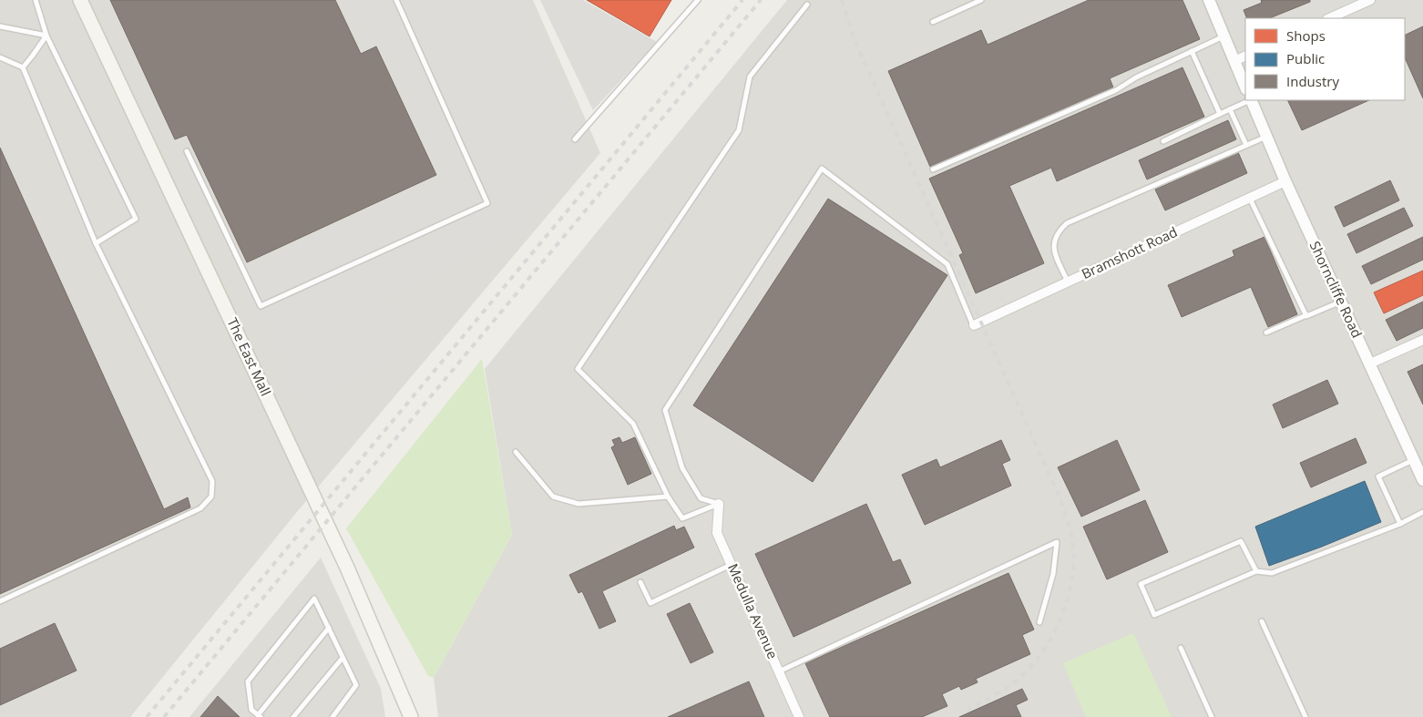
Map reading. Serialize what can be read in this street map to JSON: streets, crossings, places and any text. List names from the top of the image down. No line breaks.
{"streets":{"main road":["The East Mall"],"street":["Bramshott Road","Shorncliffe Road","Medulla Avenue"]},"crossings":[["Bramshott Road","Shorncliffe Road"]],"legend":["Shops","Public","Industry"]}
